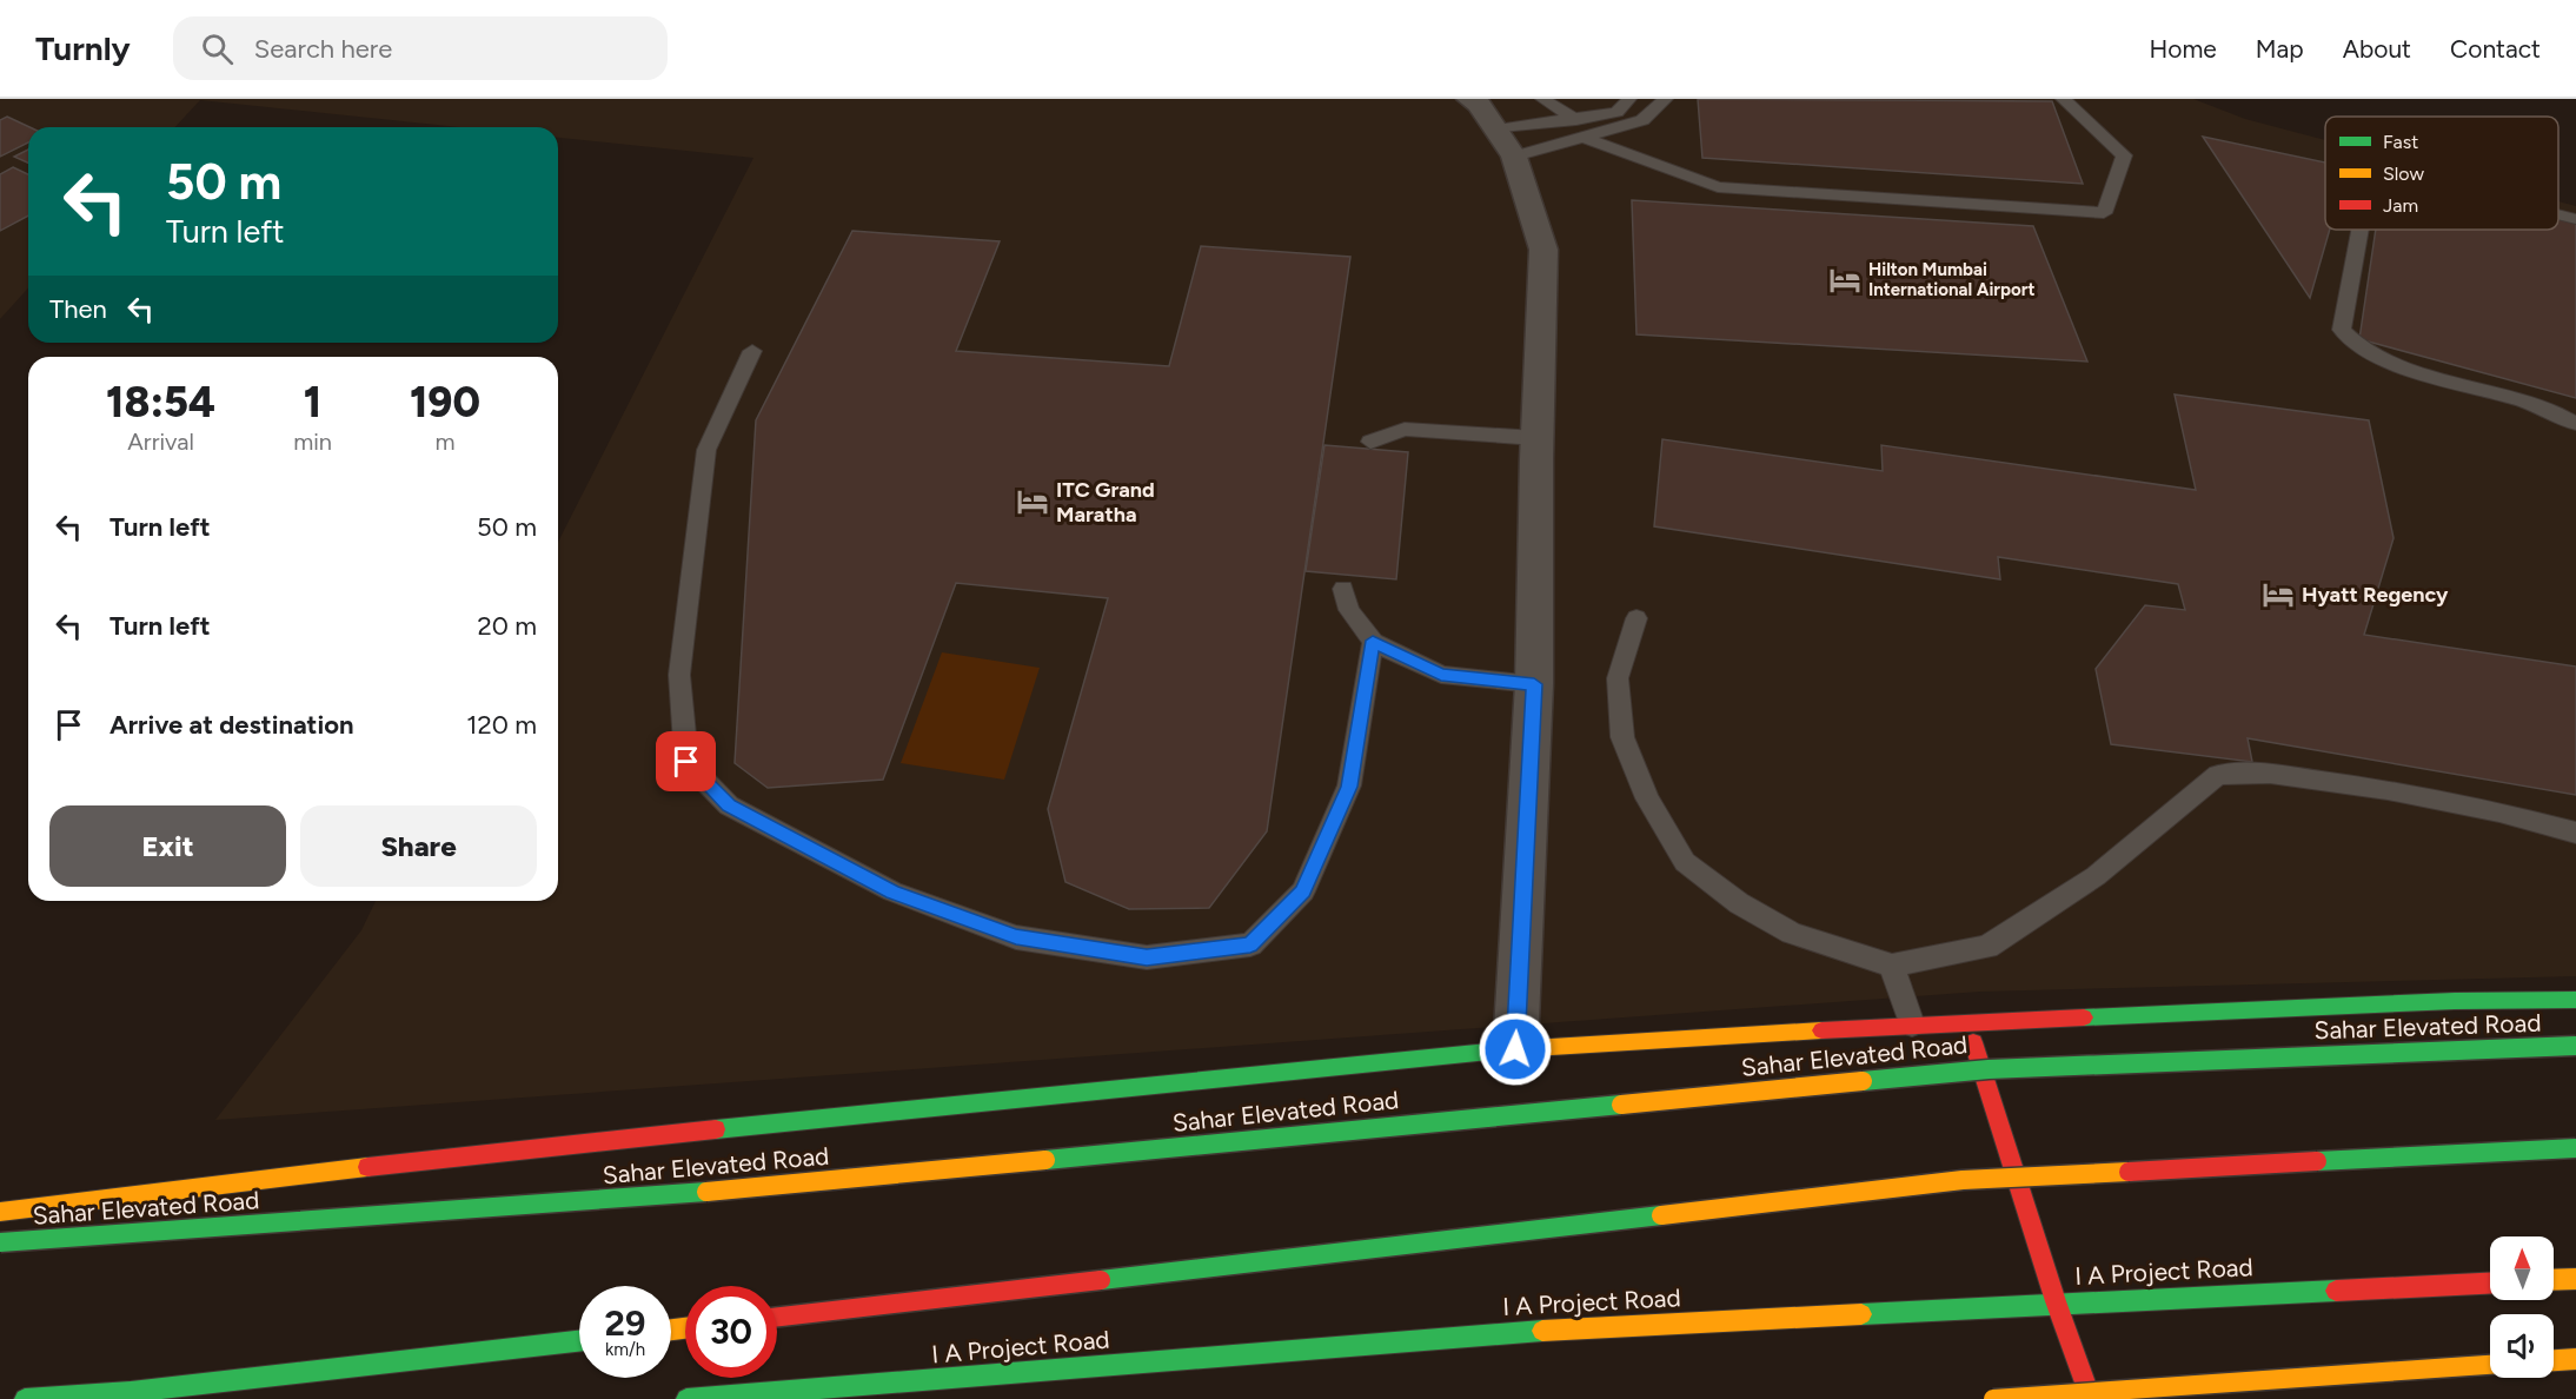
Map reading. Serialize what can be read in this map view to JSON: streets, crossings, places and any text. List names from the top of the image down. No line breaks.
{"streets":{"main road":["Sahar Elevated Road","I A Project Road"]},"places":{"hotel":["Hilton Mumbai International Airport","ITC Grand Maratha","Hyatt Regency"]},"legend":["Fast","Slow","Jam"],"north":"top","page":{"header":"Turnly","search":"Search here","nav":["Home","Map","About","Contact"],"turn":["50 m","Turn left"],"then":"Then","eta":["18:54","Arrival","1","min","190","m"],"list":[{"name":"Turn left","value":"50 m"},{"name":"Turn left","value":"20 m"},{"name":"Arrive at destination","value":"120 m"}],"buttons":["Exit","Share"],"speed":"29 km/h","limit":"30"}}
